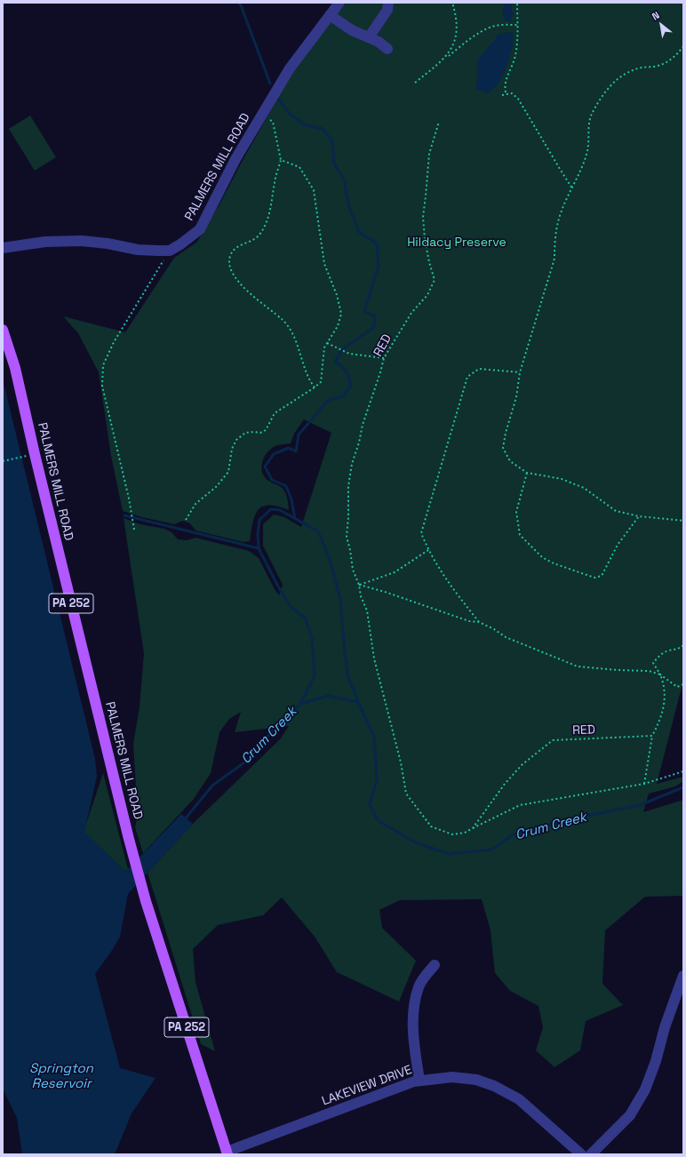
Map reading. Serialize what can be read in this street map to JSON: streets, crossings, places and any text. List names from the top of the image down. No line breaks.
{"streets":{"main road":["PALMERS MILL ROAD","PA 252"],"street":["LAKEVIEW DRIVE"],"path":["RED"]},"crossings":[["PALMERS MILL ROAD","LAKEVIEW DRIVE"]],"water":["Crum Creek","Springton Reservoir"],"parks":["Hildacy Preserve"],"north":"top left"}
